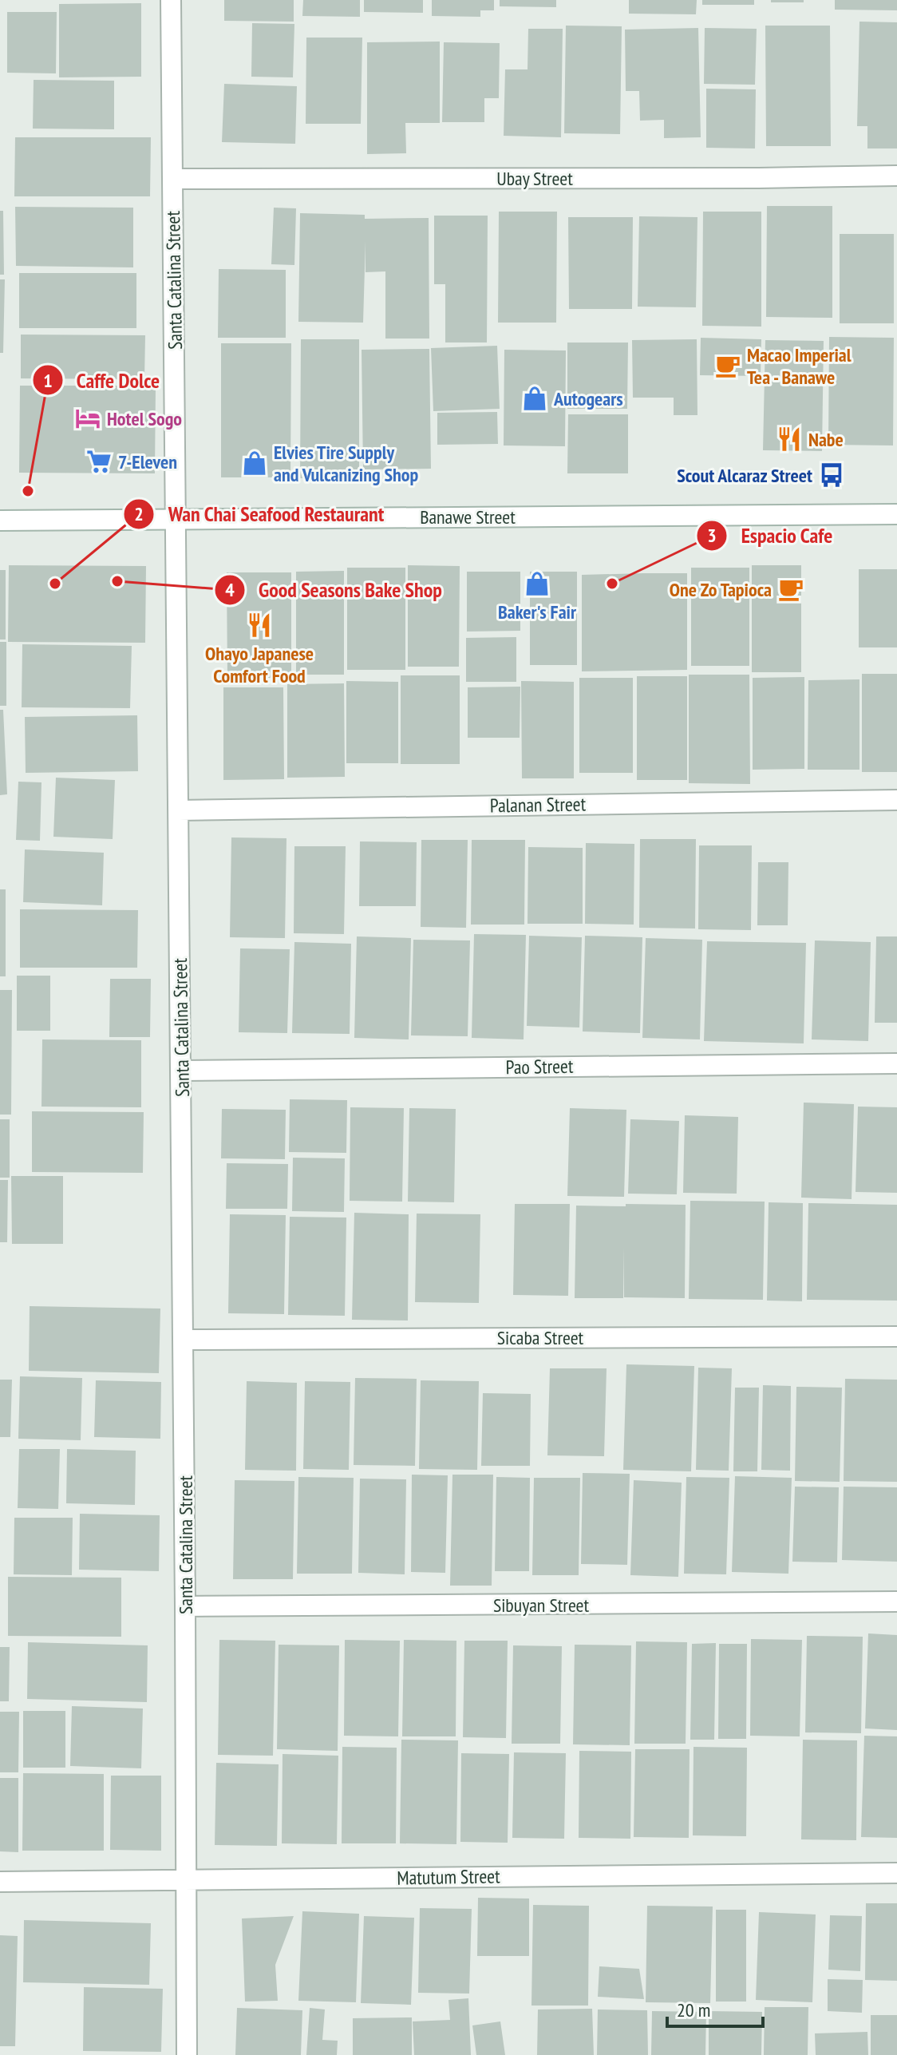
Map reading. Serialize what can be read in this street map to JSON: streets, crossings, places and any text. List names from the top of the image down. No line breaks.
{"streets":{"street":["Ubay Street","Santa Catalina Street","Banawe Street","Palanan Street","Pao Street","Sicaba Street","Sibuyan Street","Matutum Street"]},"crossings":[["Ubay Street","Santa Catalina Street"],["Santa Catalina Street","Banawe Street"],["Santa Catalina Street","Palanan Street"],["Santa Catalina Street","Pao Street"],["Santa Catalina Street","Sicaba Street"],["Santa Catalina Street","Sibuyan Street"],["Santa Catalina Street","Matutum Street"]],"places":{"cafe":["Macao Imperial Tea - Banawe","One Zo Tapioca"],"shop":["Autogears","Elvies Tire Supply and Vulcanizing Shop","Baker's Fair"],"hotel":["Hotel Sogo"],"restaurant":["Nabe","Ohayo Japanese Comfort Food"],"supermarket":["7-Eleven"],"bus stop":["Scout Alcaraz Street"],"other":["Caffe Dolce","Good Seasons Bake Shop","Wan Chai Seafood Restaurant","Espacio Cafe"]},"scale_bar":"20 m"}
